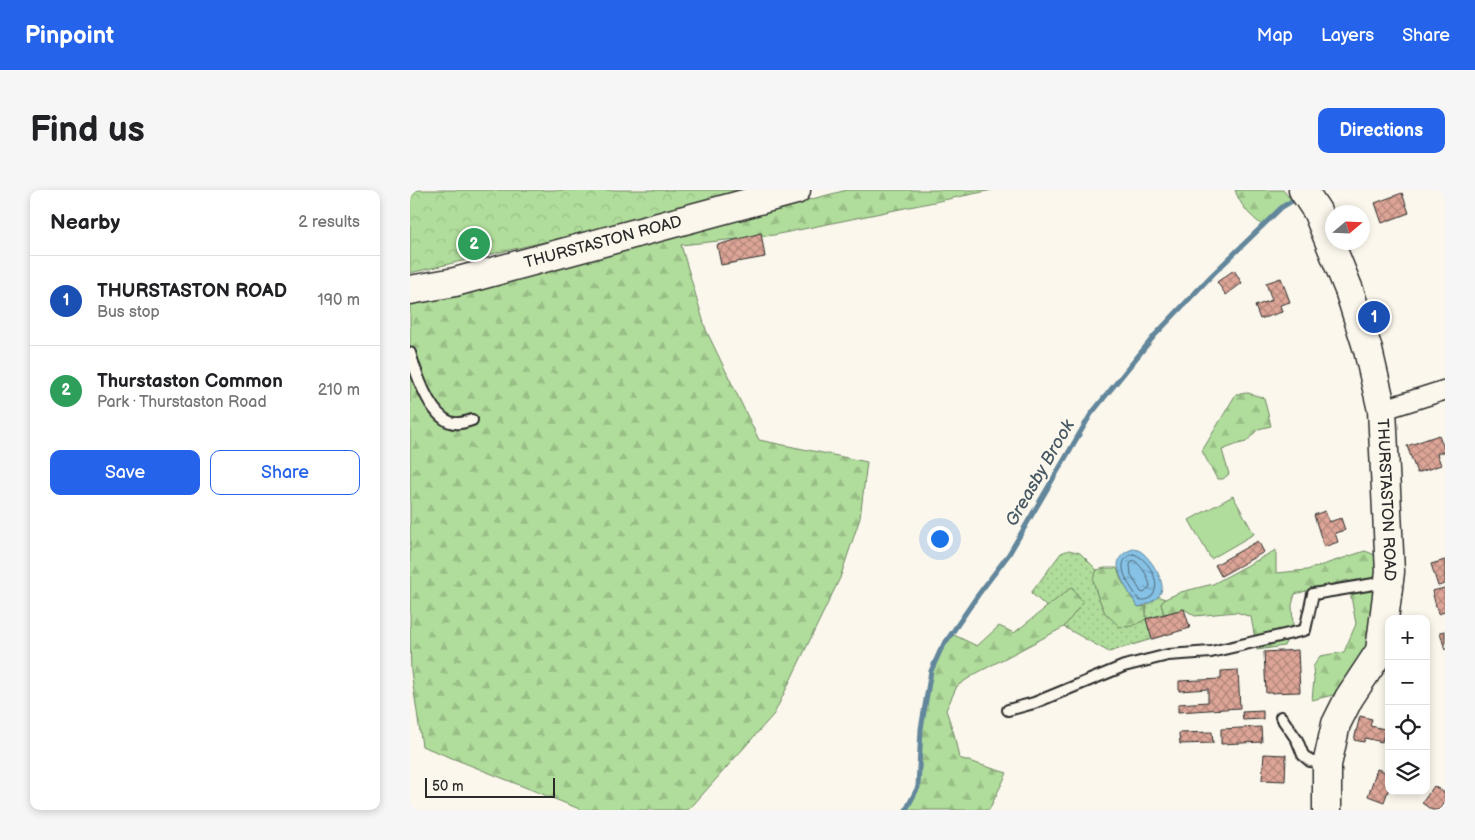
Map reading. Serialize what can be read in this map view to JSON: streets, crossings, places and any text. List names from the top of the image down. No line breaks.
{"streets":{"street":["THURSTASTON ROAD"]},"water":["Greasby Brook"],"scale_bar":"50 m","north":"right","page":{"header":"Pinpoint","nav":["Map","Layers","Share"],"buttons":["Directions",["Save","Share"]],"title":"Find us","heading":["Nearby","2 results"],"pins":["2","1"],"list":[{"mark":"1","name":"THURSTASTON ROAD","note":"Bus stop","value":"190 m"},{"mark":"2","name":"Thurstaston Common","note":"Park · Thurstaston Road","value":"210 m"}],"map_buttons":["+","−"],"scale":"50 m"}}
